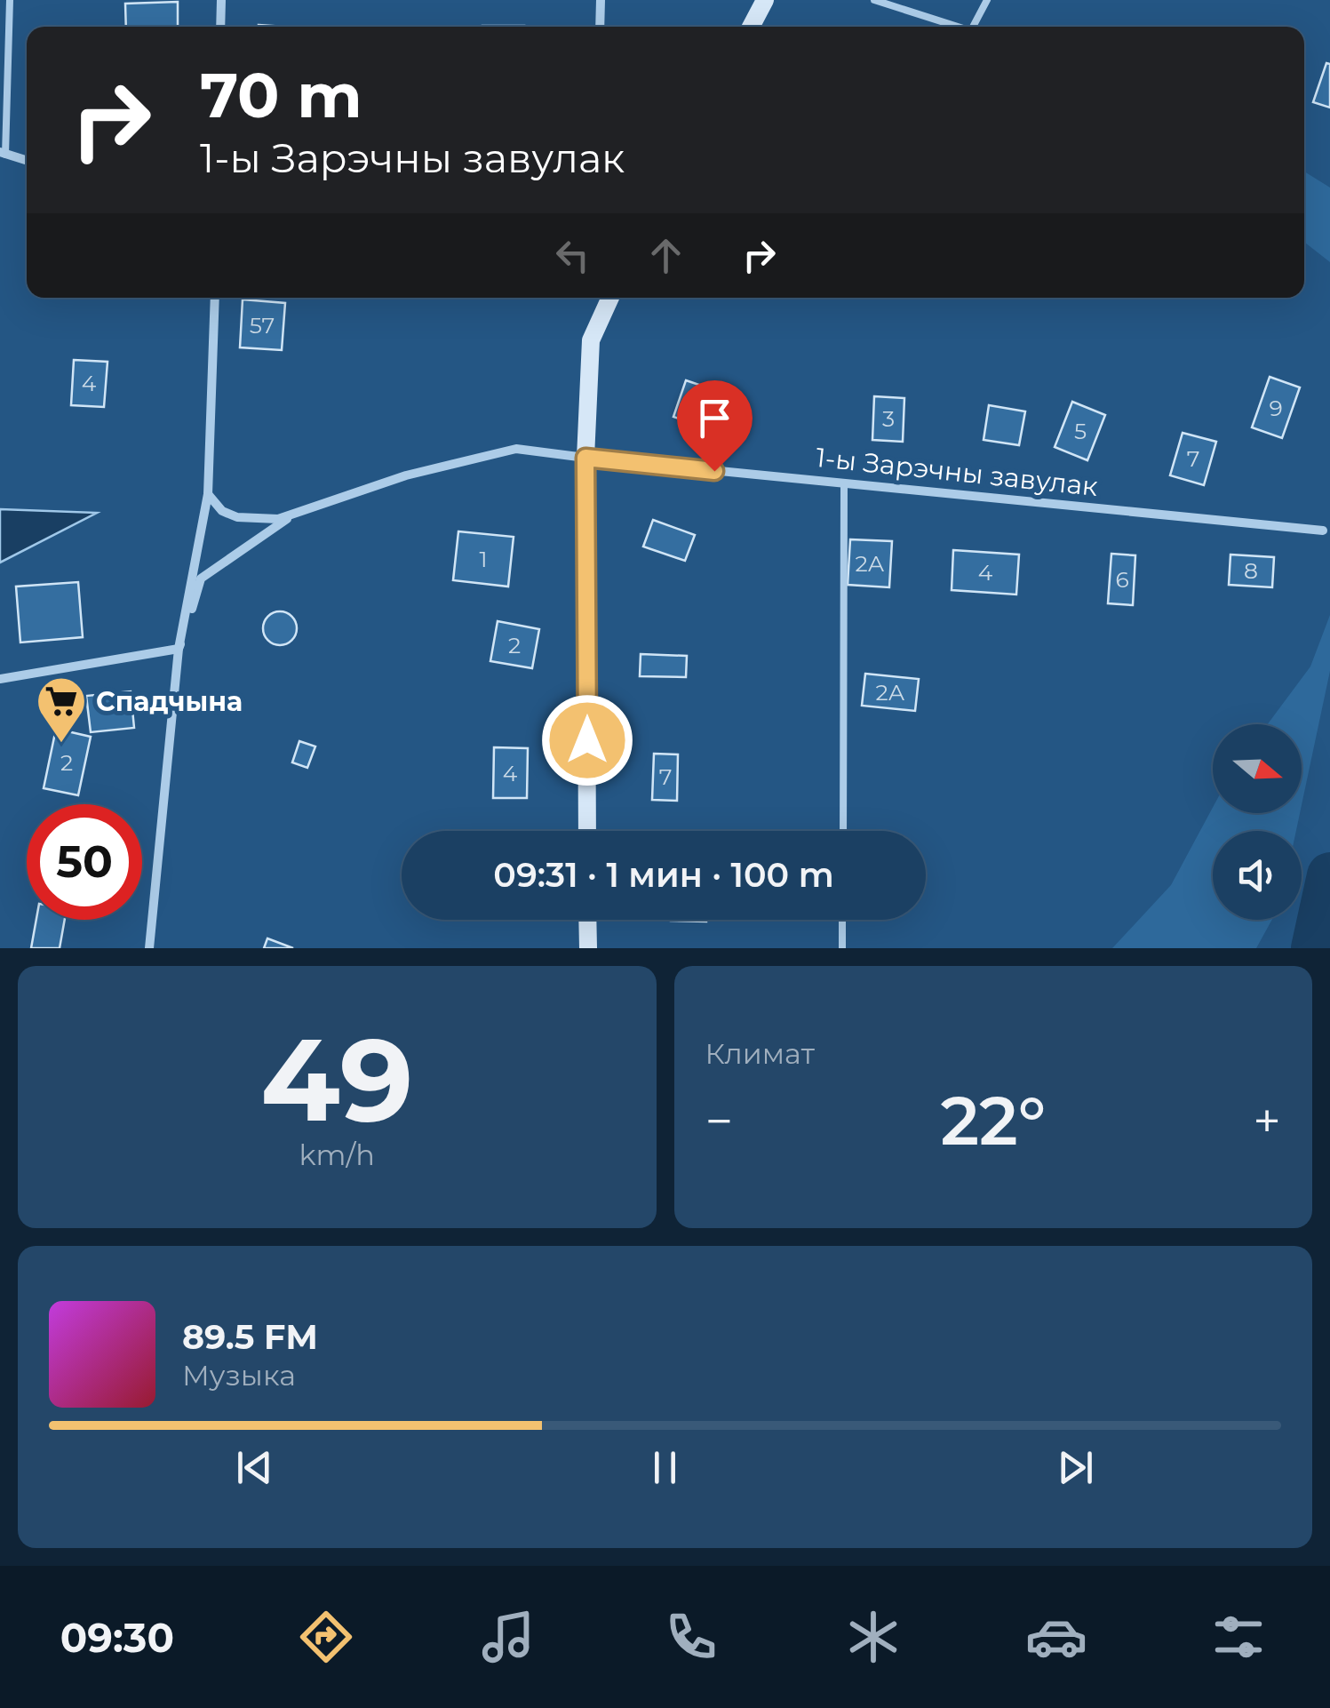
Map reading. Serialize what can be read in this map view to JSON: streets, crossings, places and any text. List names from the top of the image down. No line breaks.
{"streets":{"street":["1-ы Зарэчны завулак"]},"places":{"supermarket":["Спадчына"]},"house_numbers":["57","4","9","3","5","7","1","2А","8","4","6","2","2А","2","4","7"],"north":"right","page":{"turn":["70 m","1-ы Зарэчны завулак"],"limit":"50","trip":"09:31 · 1 мин · 100 m","tile":[["49","km/h"],"Климат"],"heat":["−","22°","+"],"song":["89.5 FM","Музыка"],"tabs":"09:30"}}
